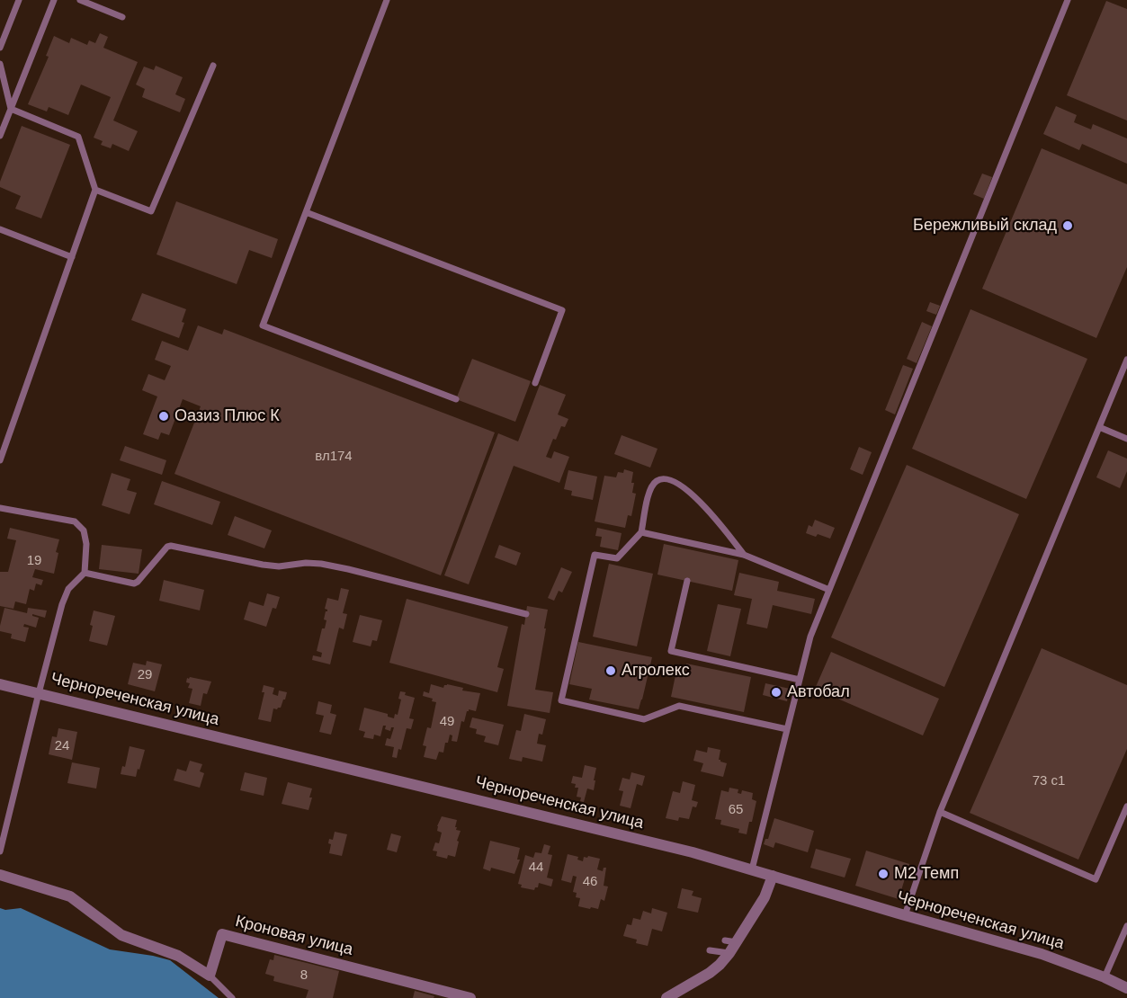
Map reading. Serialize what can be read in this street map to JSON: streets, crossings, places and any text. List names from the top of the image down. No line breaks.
{"streets":{"street":["Чернореченская улица","Кроновая улица"]},"places":["Бережливый склад","Оазиз Плюс К","Агролекс","Автобал","М2 Темп"],"house_numbers":["вл174","19","29","49","24","73 с1","65","44","46","8"]}
